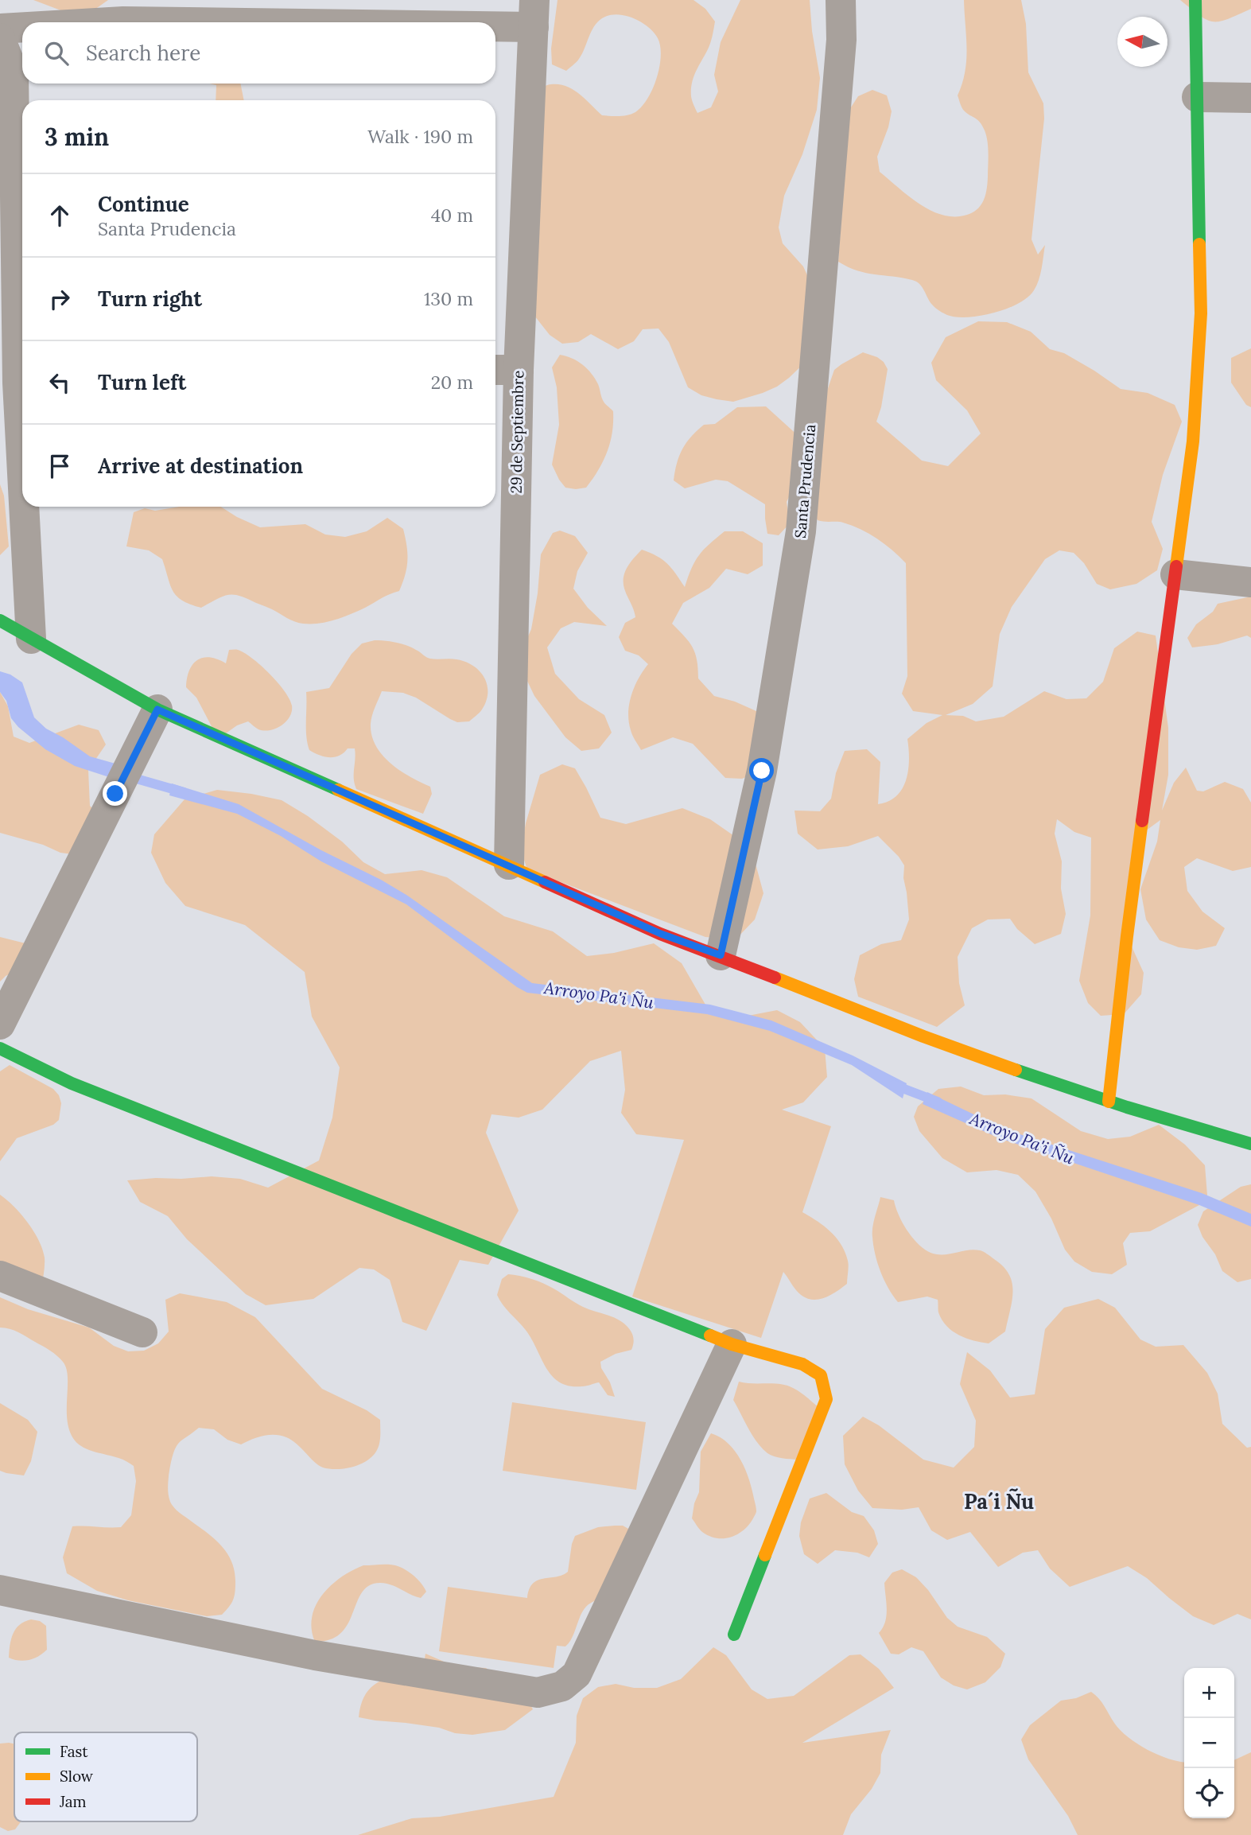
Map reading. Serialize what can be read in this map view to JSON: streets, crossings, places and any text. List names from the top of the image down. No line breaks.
{"streets":{"street":["29 de Septiembre","Santa Prudencia"]},"districts":["Pa´i Ñu"],"water":["Arroyo Pa'i Ñu"],"legend":["Fast","Slow","Jam"],"north":"left","page":{"search":"Search here","heading":["3 min","Walk · 190 m"],"list":[["Continue","Santa Prudencia","40 m"],["Turn right","130 m"],["Turn left","20 m"],"Arrive at destination"],"map_buttons":["+","−"]}}
